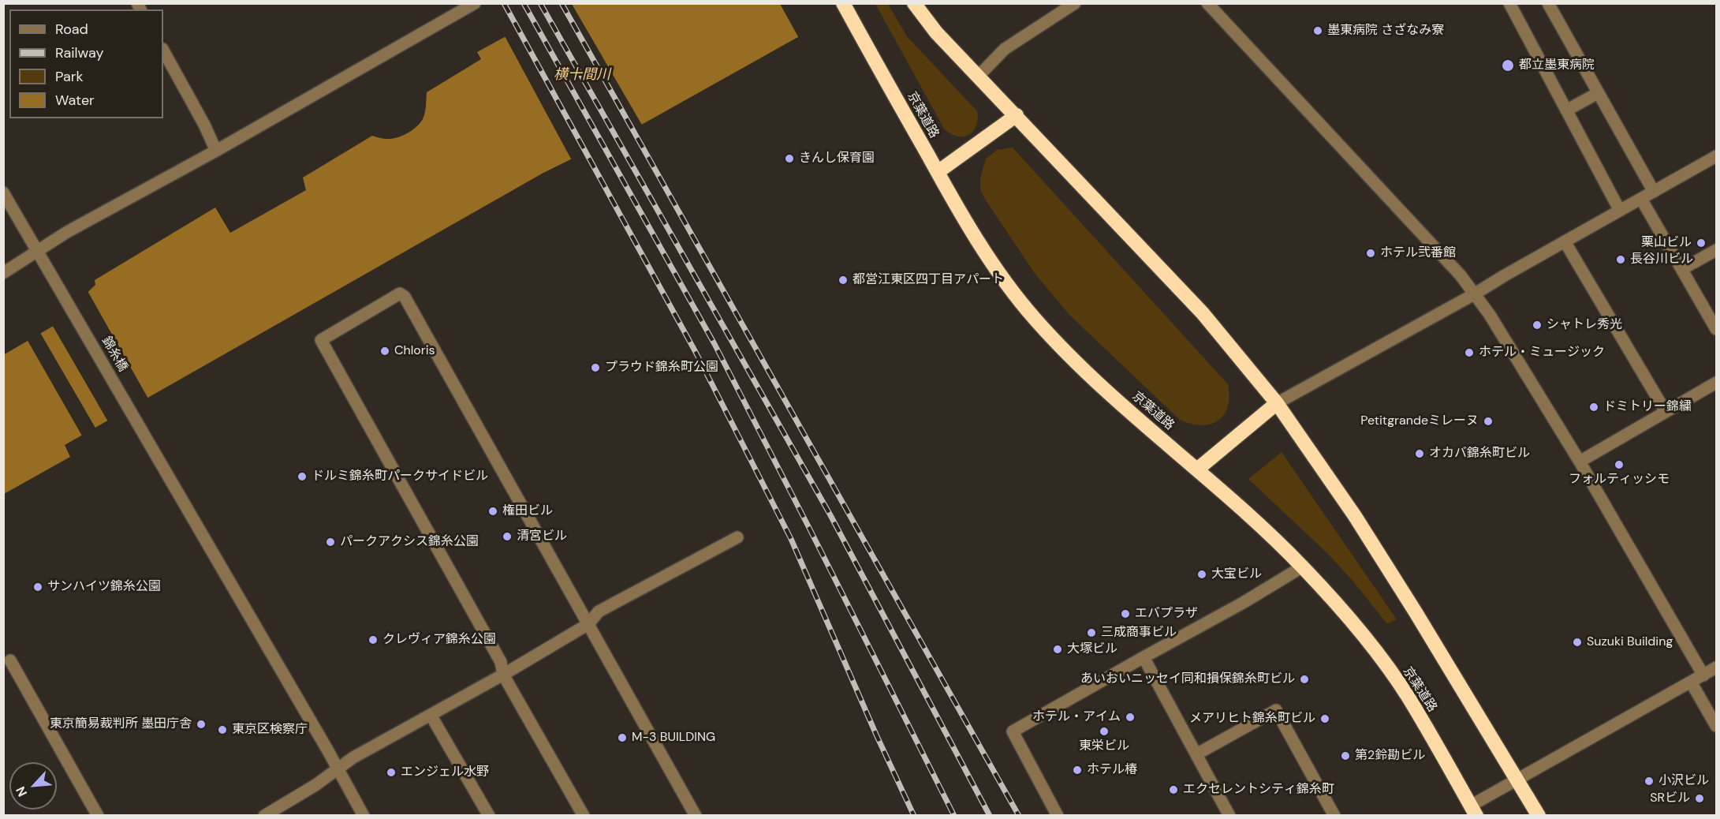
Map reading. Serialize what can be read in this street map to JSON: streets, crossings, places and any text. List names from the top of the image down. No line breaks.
{"streets":{"highway":["京葉道路"],"street":["錦糸橋"]},"water":["横十間川"],"places":["墨東病院 さざなみ寮","都立墨東病院","きんし保育園","栗山ビル","ホテル弐番館","長谷川ビル","都営江東区四丁目アパート","シャトレ秀光","Chloris","ホテル・ミュージック","プラウド錦糸町公園","ドミトリー錦繍","Petitgrandeミレーヌ","オカバ錦糸町ビル","フォルティッシモ","ドルミ錦糸町パークサイドビル","権田ビル","清宮ビル","パークアクシス錦糸公園","大宝ビル","サンハイツ錦糸公園","エバプラザ","三成商事ビル","クレヴィア錦糸公園","Suzuki Building","大塚ビル","あいおいニッセイ同和損保錦糸町ビル","ホテル・アイム","メアリヒト錦糸町ビル","東京簡易裁判所 墨田庁舎","東京区検察庁","東栄ビル","M-3 BUILDING","第2鈴勘ビル","ホテル椿","エンジェル水野","小沢ビル","エクセレントシティ錦糸町","SRビル"],"legend":["Road","Railway","Park","Water"],"north":"bottom left"}
